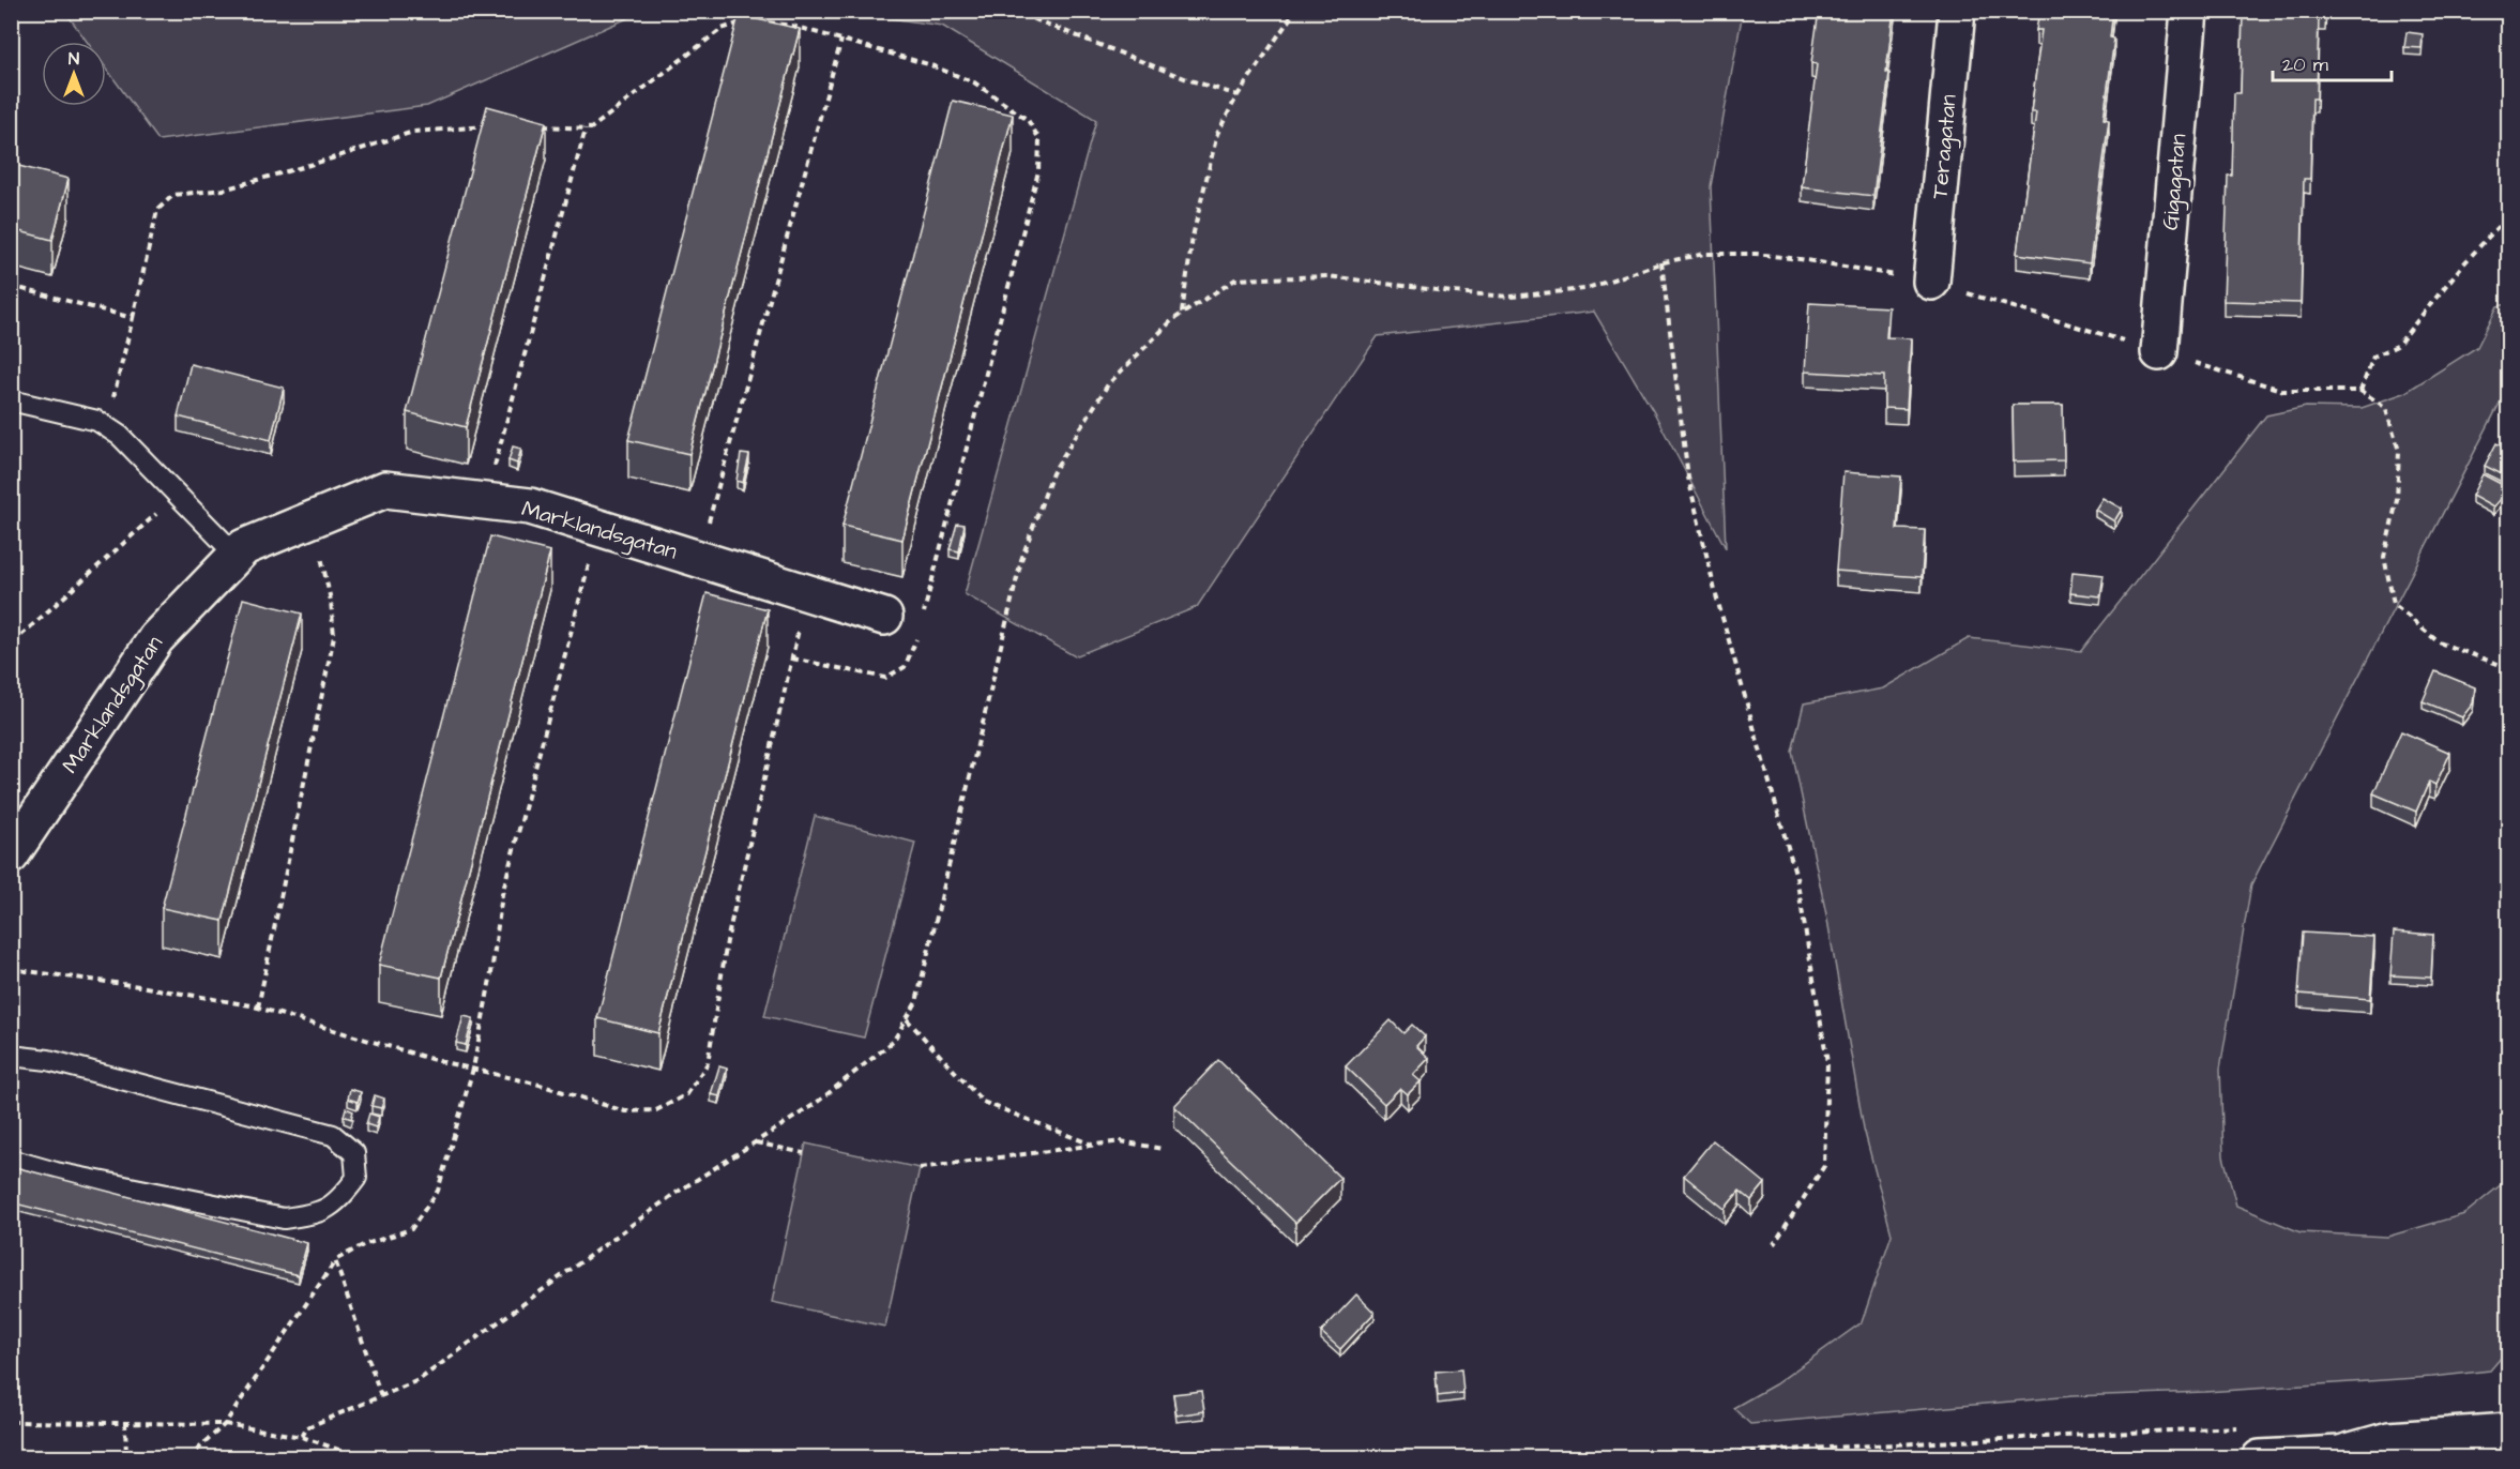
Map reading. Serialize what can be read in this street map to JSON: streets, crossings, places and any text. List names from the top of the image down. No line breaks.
{"streets":{"street":["Teragatan","Gigagatan","Marklandsgatan"]},"scale_bar":"20 m","north":"top"}
